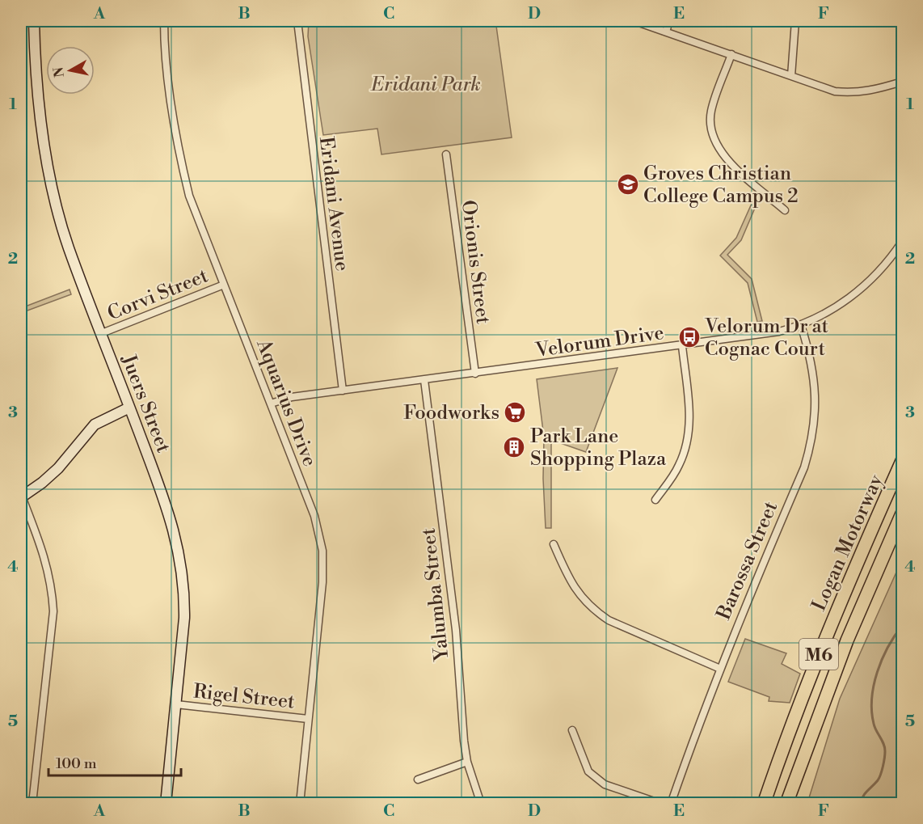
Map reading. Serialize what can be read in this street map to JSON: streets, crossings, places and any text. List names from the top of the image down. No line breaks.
{"streets":{"highway":["Logan Motorway","M6"],"street":["Eridani Avenue","Orionis Street","Corvi Street","Velorum Drive","Aquarius Drive","Juers Street","Barossa Street","Yalumba Street","Rigel Street"]},"crossings":[["Eridani Avenue","Velorum Drive"],["Orionis Street","Velorum Drive"],["Corvi Street","Aquarius Drive"],["Corvi Street","Juers Street"],["Velorum Drive","Aquarius Drive"],["Velorum Drive","Barossa Street"],["Velorum Drive","Yalumba Street"],["Aquarius Drive","Rigel Street"],["Juers Street","Rigel Street"]],"parks":["Eridani Park"],"places":{"school or university":["Groves Christian College Campus 2"],"bus stop":["Velorum Dr at Cognac Court"],"supermarket":["Foodworks"],"building":["Park Lane Shopping Plaza"]},"scale_bar":"100 m","north":"left","grid":{"columns":["A","B","C","D","E","F"],"rows":["1","2","3","4","5"]}}
